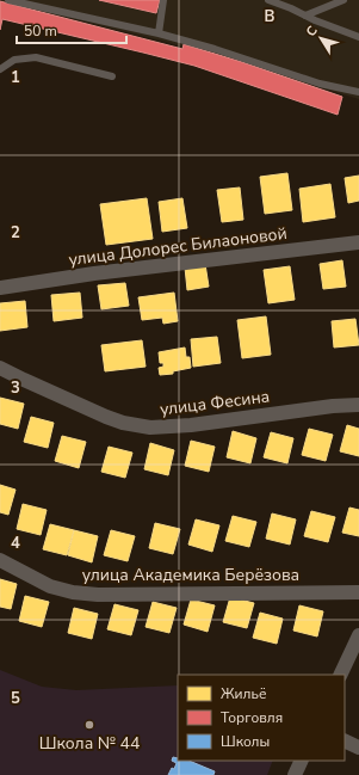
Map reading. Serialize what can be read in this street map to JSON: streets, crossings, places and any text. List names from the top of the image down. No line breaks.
{"streets":{"street":["улица Долорес Билаоновой","улица Фесина","улица Академика Берёзова"]},"places":["Школа № 44"],"legend":["Жильё","Торговля","Школы"],"scale_bar":"50 m","north":"top left","grid":{"columns":["B"],"rows":["1","2","3","4","5"]}}
